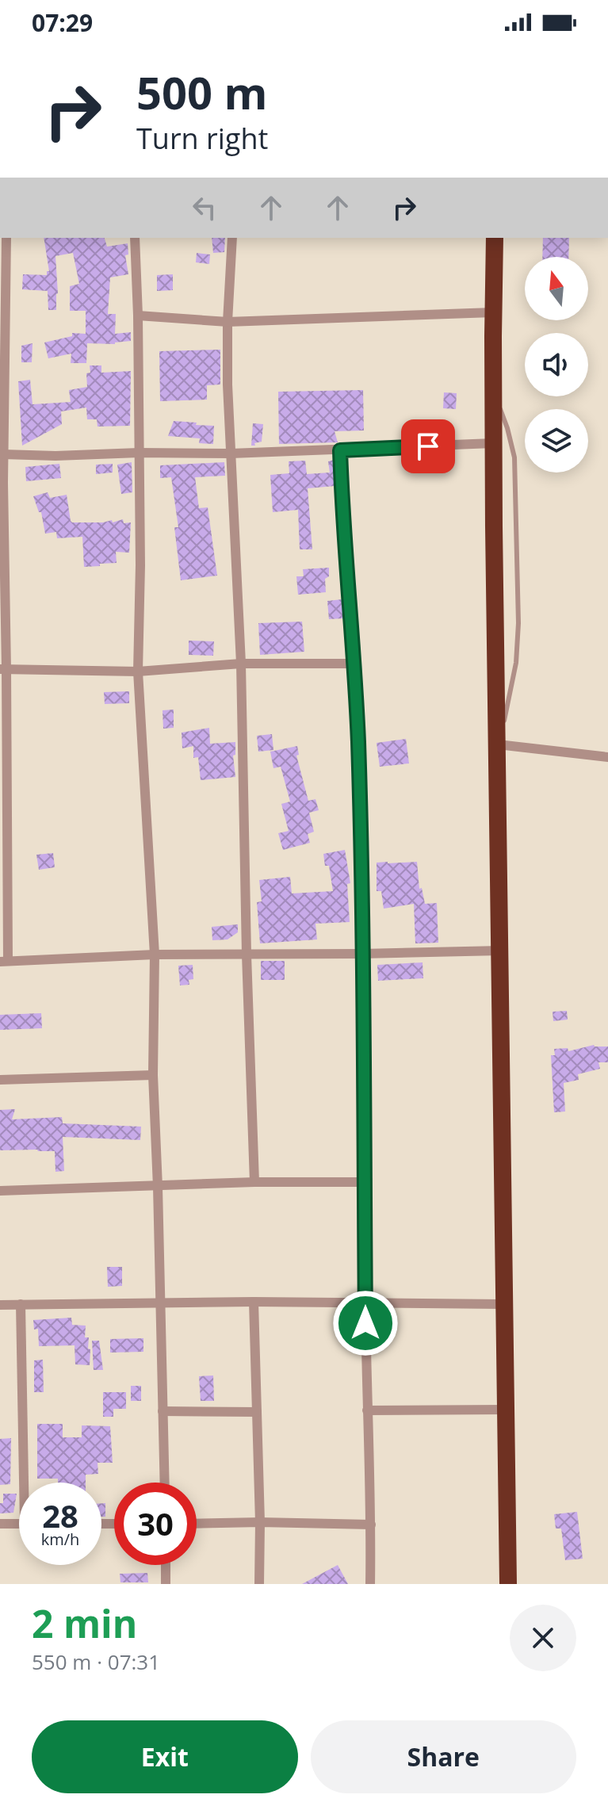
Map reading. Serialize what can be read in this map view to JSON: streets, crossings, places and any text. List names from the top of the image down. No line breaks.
{"north":"top","page":{"status":"07:29","turn":["500 m","Turn right"],"speed":"28 km/h","limit":"30","heading":["2 min","550 m · 07:31"],"buttons":["Exit","Share"]}}
